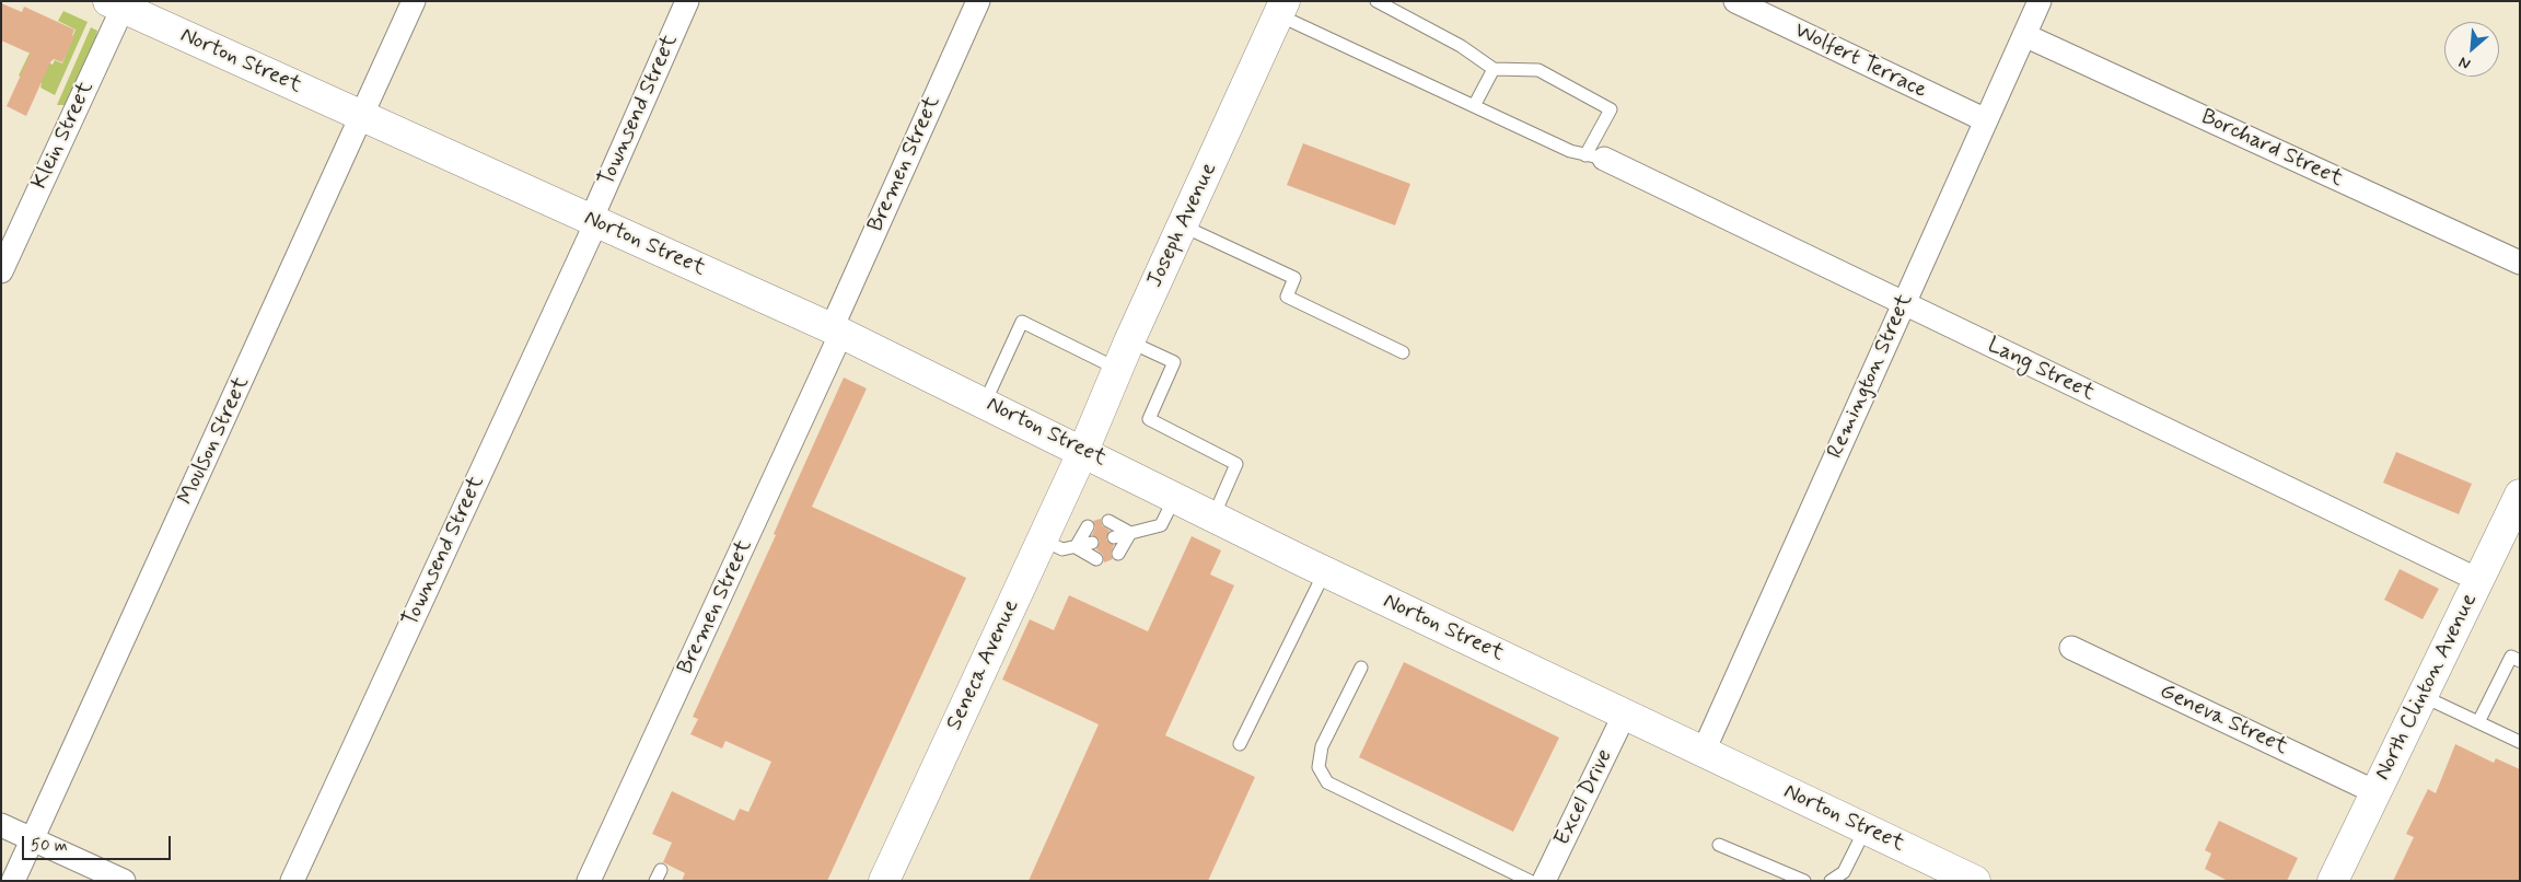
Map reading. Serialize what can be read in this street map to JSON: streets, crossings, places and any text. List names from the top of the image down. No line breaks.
{"streets":{"main road":["Norton Street","Joseph Avenue","Seneca Avenue","North Clinton Avenue"],"street":["Wolfert Terrace","Townsend Street","Klein Street","Borchard Street","Bremen Street","Lang Street","Remington Street","Moulson Street","Geneva Street","Excel Drive"]},"crossings":[["Norton Street","Townsend Street"],["Norton Street","Klein Street"],["Norton Street","Bremen Street"],["Norton Street","Joseph Avenue"],["Norton Street","Remington Street"],["Norton Street","Moulson Street"],["Norton Street","Seneca Avenue"],["Norton Street","Excel Drive"],["Wolfert Terrace","Remington Street"],["Borchard Street","Remington Street"],["Joseph Avenue","Seneca Avenue"],["Lang Street","Remington Street"],["Lang Street","North Clinton Avenue"],["North Clinton Avenue","Geneva Street"]],"scale_bar":"50 m","north":"bottom left"}
